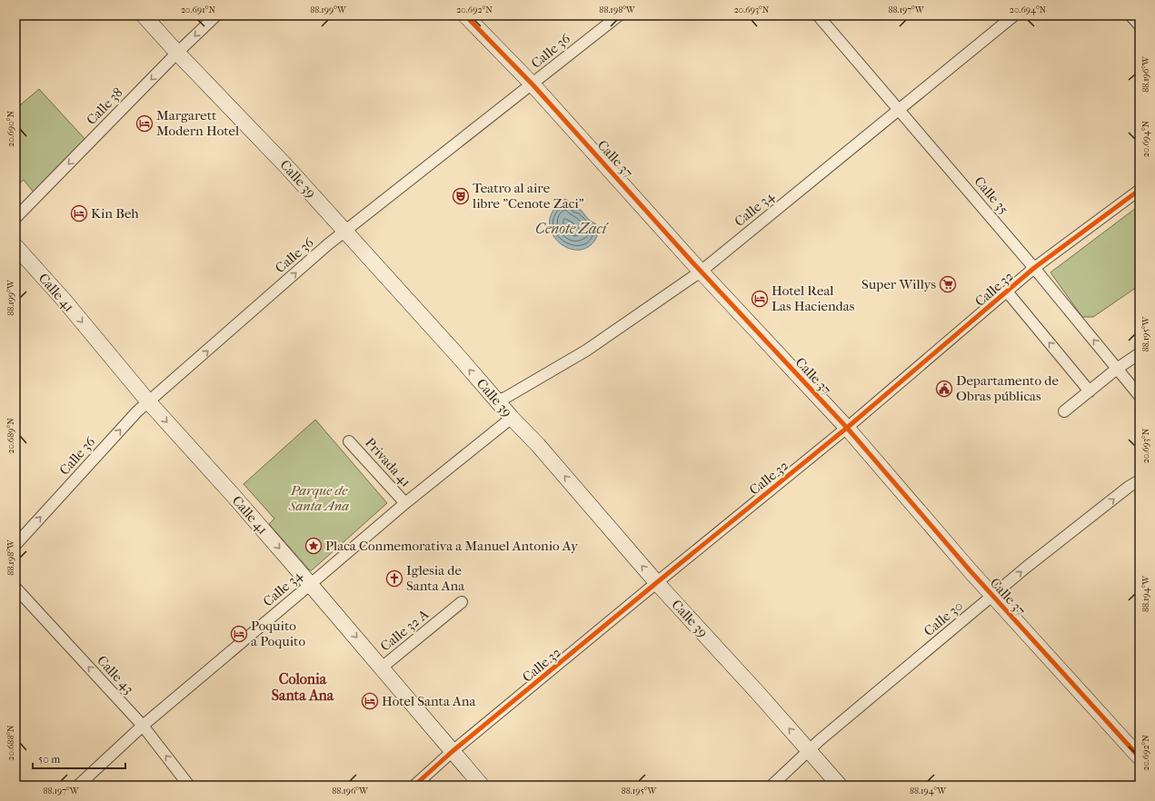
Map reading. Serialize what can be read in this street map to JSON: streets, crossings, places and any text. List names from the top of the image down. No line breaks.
{"streets":{"main road":["Calle 37","Calle 39","Calle 41"],"street":["Calle 36","Calle 38","Calle 35","Calle 34","Calle 32","Privada 41","Calle 30","Calle 32 A","Calle 43"]},"crossings":[["Calle 36","Calle 37"],["Calle 36","Calle 39"],["Calle 36","Calle 41"],["Calle 38","Calle 39"],["Calle 37","Calle 34"],["Calle 37","Calle 32"],["Calle 37","Calle 30"],["Calle 39","Calle 34"],["Calle 39","Calle 32"],["Calle 39","Calle 30"],["Calle 35","Calle 34"],["Calle 35","Calle 32"],["Calle 34","Calle 41"],["Calle 34","Privada 41"],["Calle 34","Calle 43"],["Calle 32","Calle 41"],["Calle 41","Calle 32 A"]],"one_way":["Calle 36","Calle 38","Calle 39","Calle 41","Calle 30","Calle 43"],"districts":["Colonia Santa Ana"],"water":["Cenote Zací"],"parks":["Parque de Santa Ana"],"places":{"hotel":["Margarett Modern Hotel","Kin Beh","Hotel Real Las Haciendas","Poquito a Poquito","Hotel Santa Ana"],"theatre":["Teatro al aire libre \"Cenote Zaci\""],"supermarket":["Super Willys"],"public building":["Departamento de Obras públicas"],"place":["Placa Conmemorativa a Manuel Antonio Ay"],"church":["Iglesia de Santa Ana"]},"scale_bar":"50 m","coordinates":["20.691°N","88.199°W","20.692°N","88.198°W","20.693°N","88.197°W","20.694°N","88.196°W","20.690°N","88.195°W","20.689°N","88.194°W","20.688°N"]}
